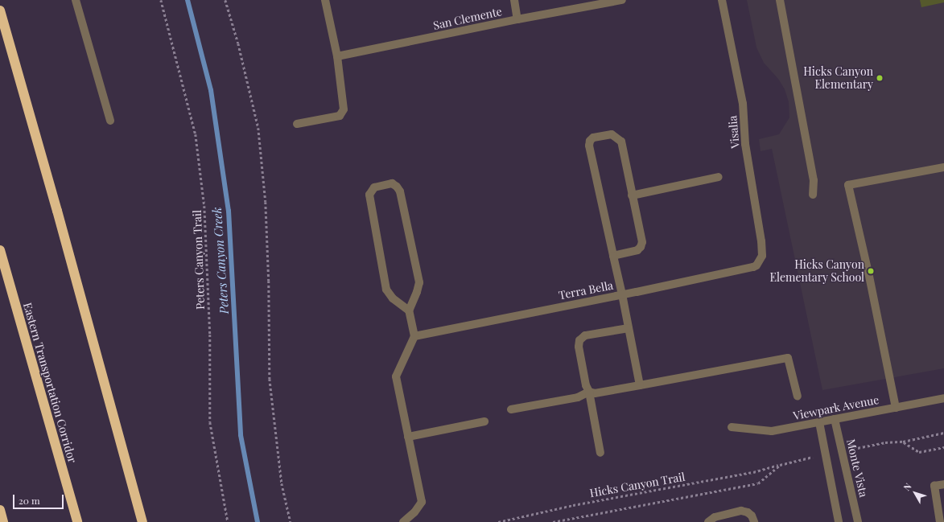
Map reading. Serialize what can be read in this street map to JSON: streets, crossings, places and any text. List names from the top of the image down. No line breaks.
{"streets":{"highway":["Eastern Transportation Corridor"],"street":["San Clemente","Visalia","Terra Bella","Viewpark Avenue","Monte Vista"],"path":["Peters Canyon Trail","Hicks Canyon Trail"]},"crossings":[["Visalia","Terra Bella"],["Viewpark Avenue","Monte Vista"]],"water":["Peters Canyon Creek"],"places":["Hicks Canyon Elementary","Hicks Canyon Elementary School"],"scale_bar":"20 m","north":"top left"}
